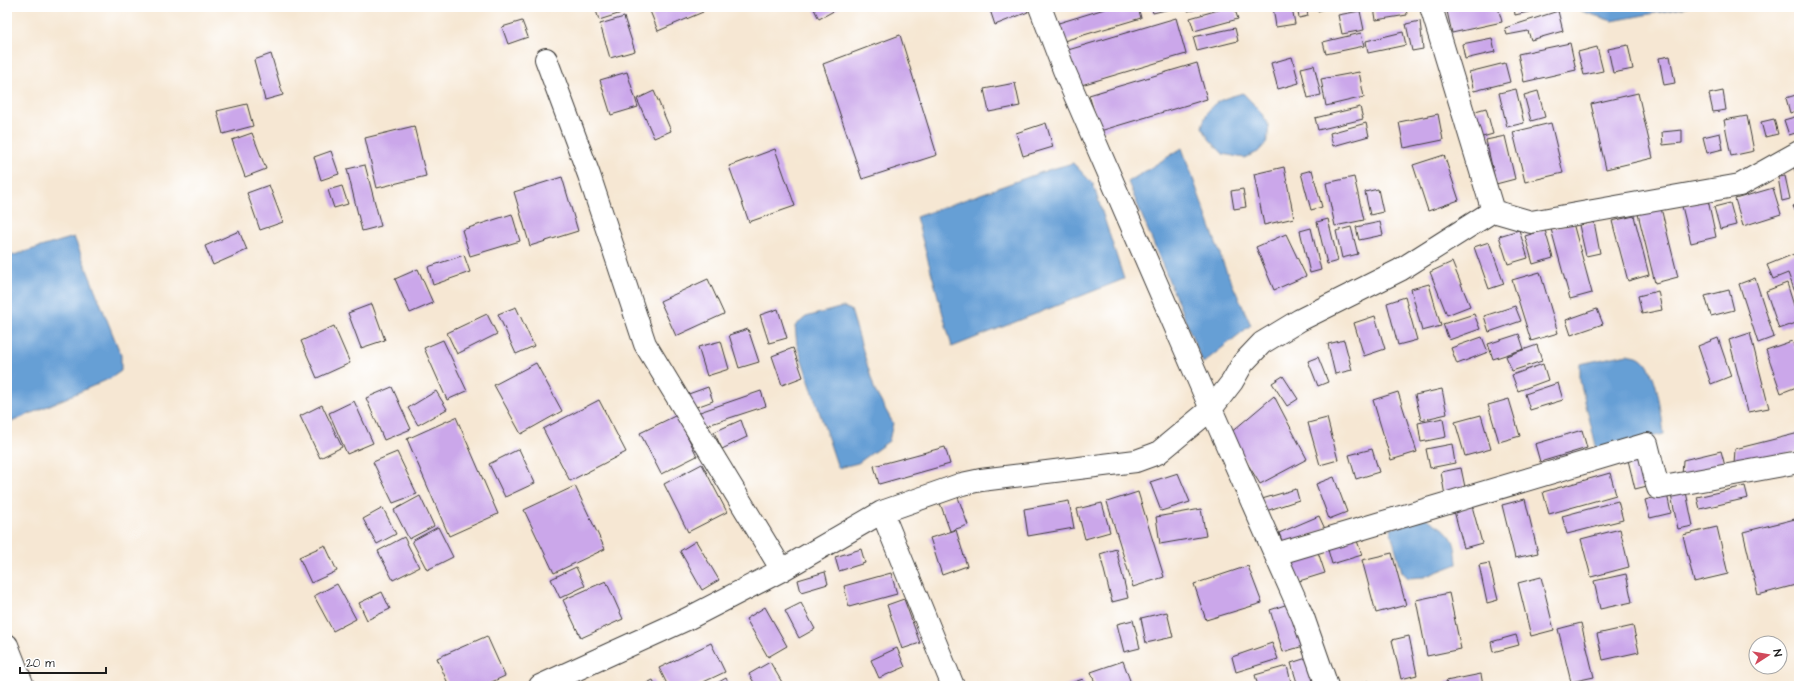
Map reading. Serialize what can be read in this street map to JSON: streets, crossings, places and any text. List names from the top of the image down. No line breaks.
{"scale_bar":"20 m","north":"right"}
